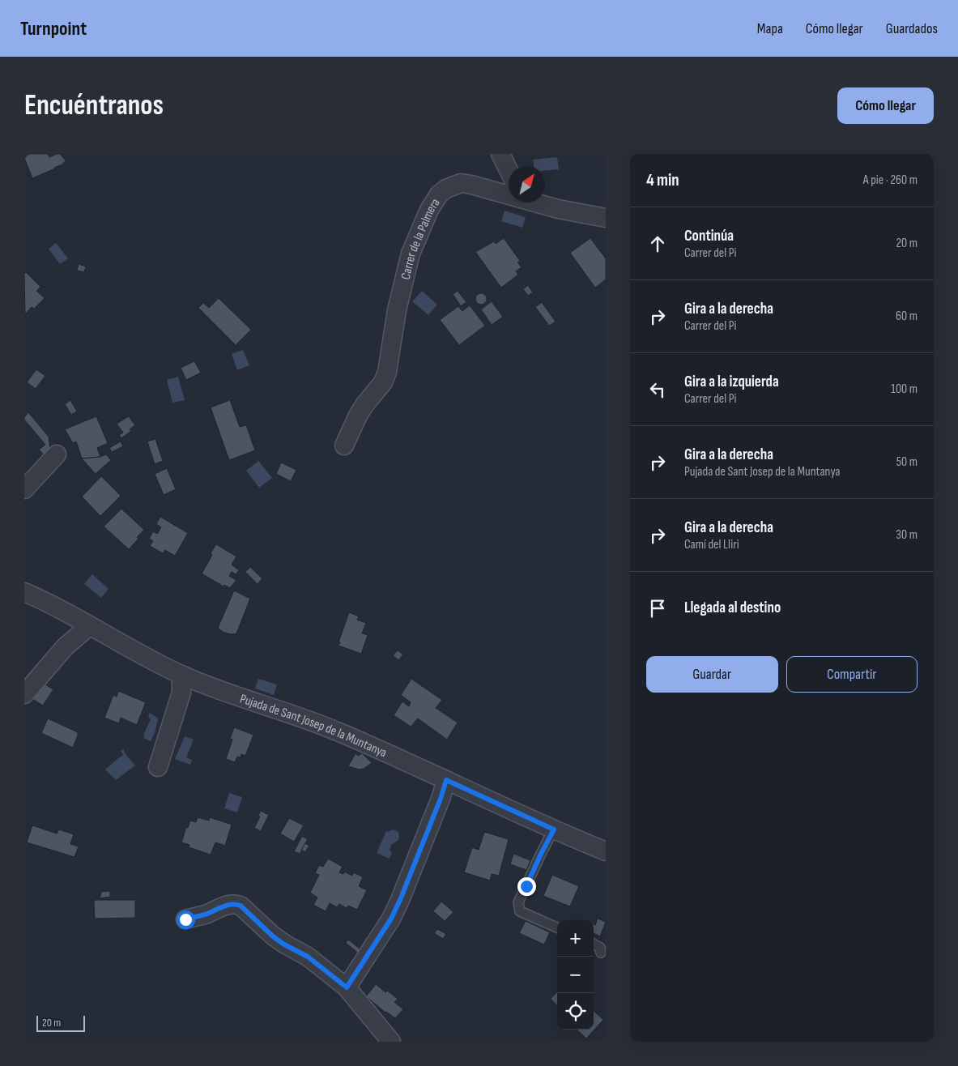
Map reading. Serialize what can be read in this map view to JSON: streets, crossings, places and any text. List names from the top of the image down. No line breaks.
{"streets":{"street":["Carrer de la Palmera","Pujada de Sant Josep de la Muntanya"]},"scale_bar":"20 m","north":"top right","page":{"header":"Turnpoint","nav":["Mapa","Cómo llegar","Guardados"],"buttons":["Cómo llegar",["Guardar","Compartir"]],"title":"Encuéntranos","heading":["4 min","A pie · 260 m"],"list":[["Continúa","Carrer del Pi","20 m"],["Gira a la derecha","Carrer del Pi","60 m"],["Gira a la izquierda","Carrer del Pi","100 m"],["Gira a la derecha","Pujada de Sant Josep de la Muntanya","50 m"],["Gira a la derecha","Camí del Lliri","30 m"],"Llegada al destino"],"map_buttons":["+","−"],"scale":"20 m"}}
